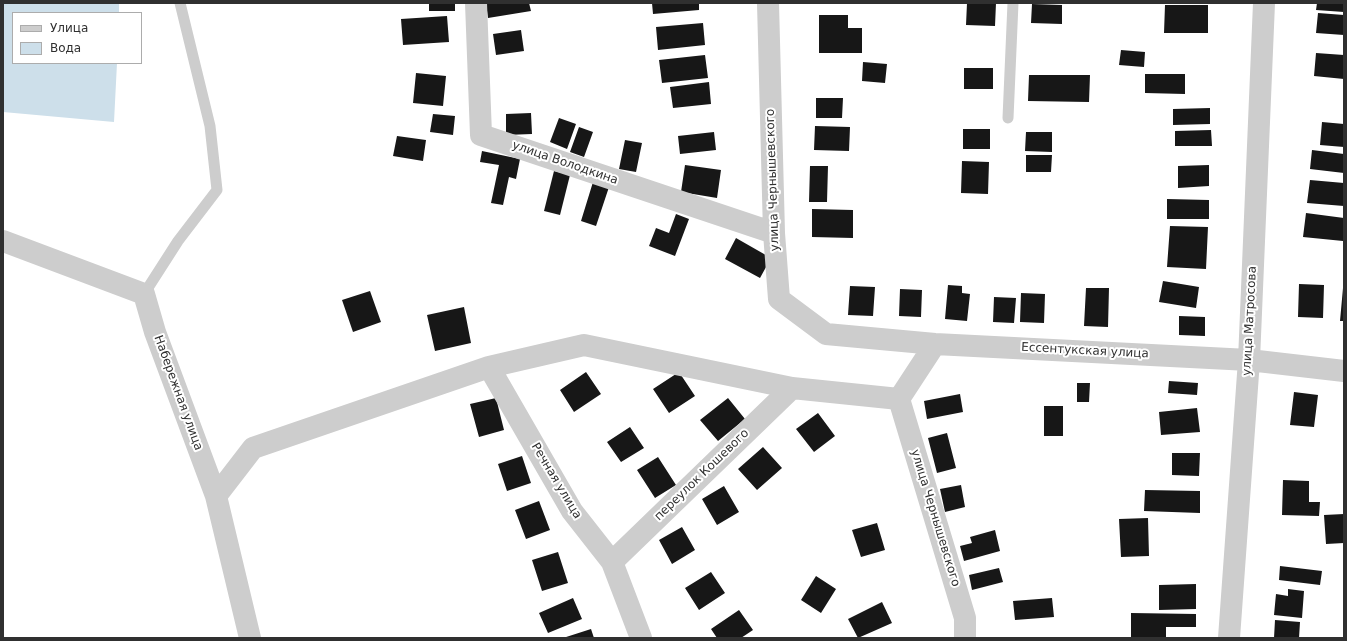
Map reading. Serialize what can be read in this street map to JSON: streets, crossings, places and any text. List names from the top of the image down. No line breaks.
{"streets":{"street":["улица Володкина","улица Чернышевского","улица Матросова","Ессентукская улица","Набережная улица","переулок Кошевого","Речная улица"]},"crossings":[["улица Володкина","улица Чернышевского"],["улица Чернышевского","Ессентукская улица"],["улица Матросова","Ессентукская улица"],["переулок Кошевого","Речная улица"]],"legend":["Улица","Вода"]}
